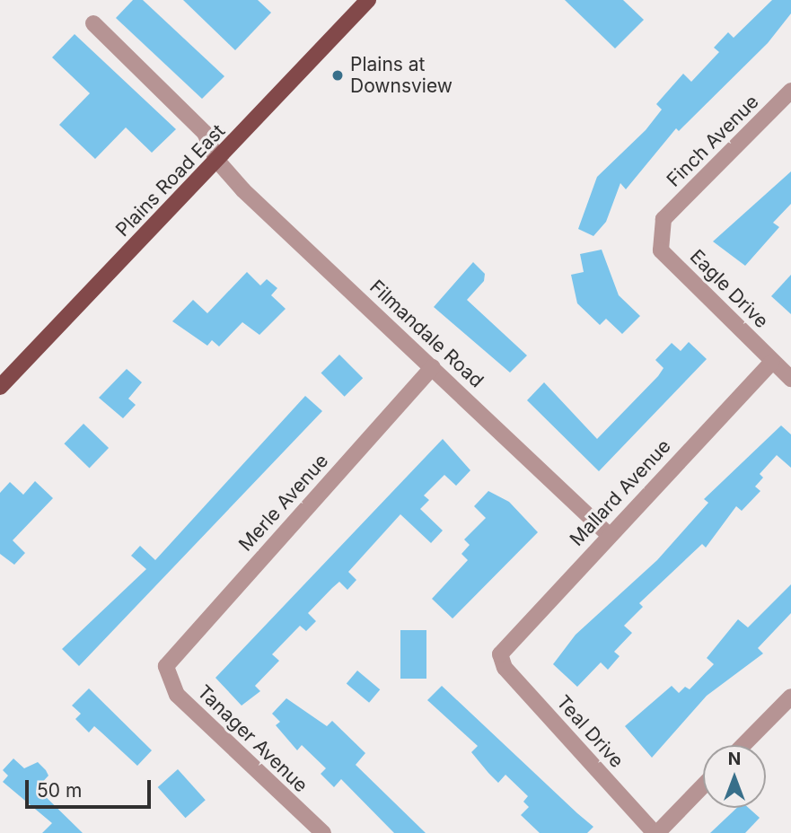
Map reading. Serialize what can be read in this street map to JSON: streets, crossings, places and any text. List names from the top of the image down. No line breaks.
{"streets":{"main road":["Plains Road East"],"street":["Finch Avenue","Eagle Drive","Filmandale Road","Mallard Avenue","Merle Avenue","Teal Drive","Tanager Avenue"]},"crossings":[["Finch Avenue","Eagle Drive"],["Plains Road East","Filmandale Road"],["Eagle Drive","Mallard Avenue"],["Filmandale Road","Mallard Avenue"],["Filmandale Road","Merle Avenue"],["Mallard Avenue","Teal Drive"],["Merle Avenue","Tanager Avenue"]],"places":["Plains at Downsview"],"scale_bar":"50 m","north":"top"}
